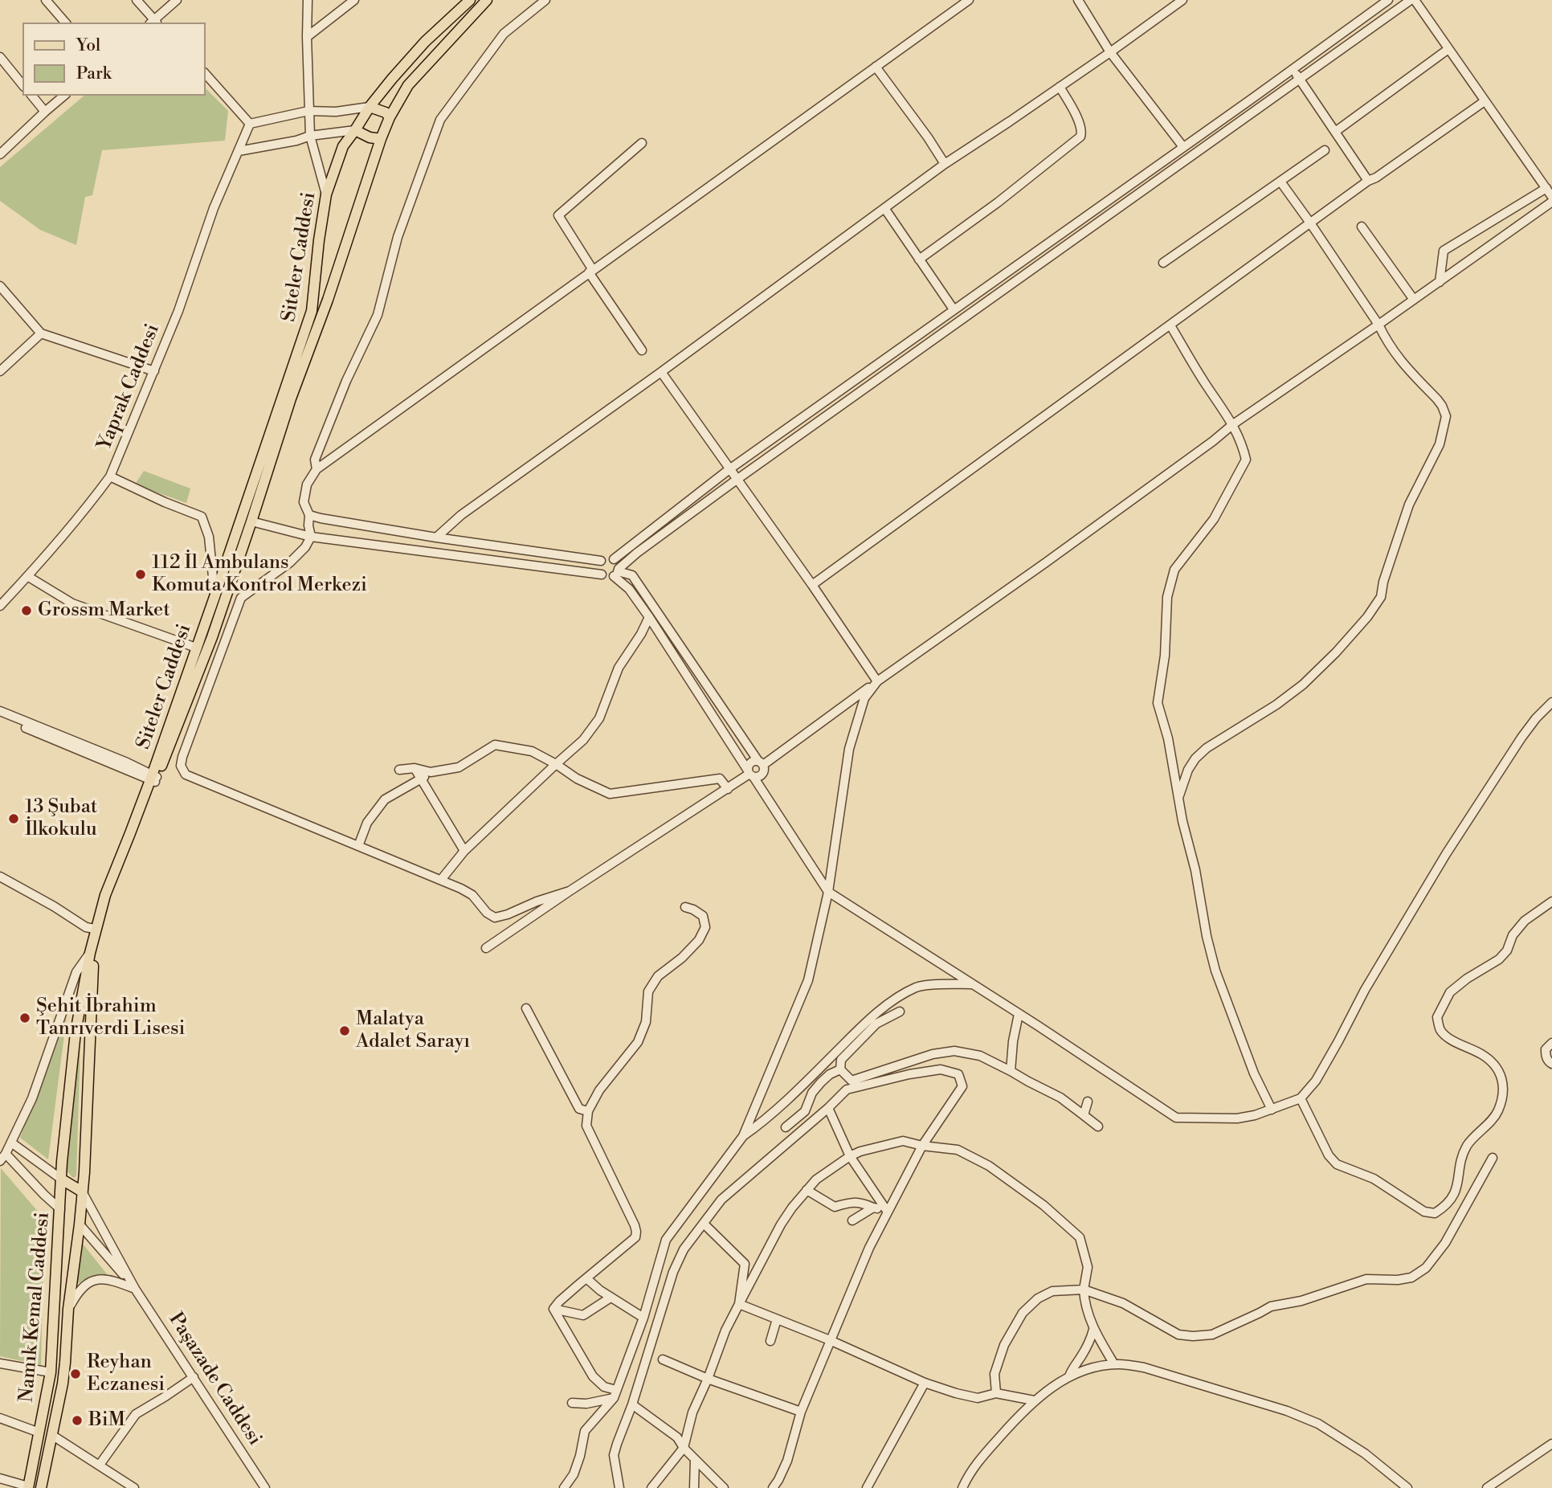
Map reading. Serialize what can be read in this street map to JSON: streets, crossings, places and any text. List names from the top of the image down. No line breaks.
{"streets":{"main road":["Siteler Caddesi","Namık Kemal Caddesi"],"street":["Yaprak Caddesi","Paşazade Caddesi"]},"crossings":[["Siteler Caddesi","Namık Kemal Caddesi"],["Siteler Caddesi","Paşazade Caddesi"],["Namık Kemal Caddesi","Paşazade Caddesi"]],"places":["112 İl Ambulans Komuta Kontrol Merkezi","Grossm Market","13 Şubat İlkokulu","Şehit İbrahim Tanrıverdi Lisesi","Malatya Adalet Sarayı","Reyhan Eczanesi","BiM"],"legend":["Yol","Park"]}
